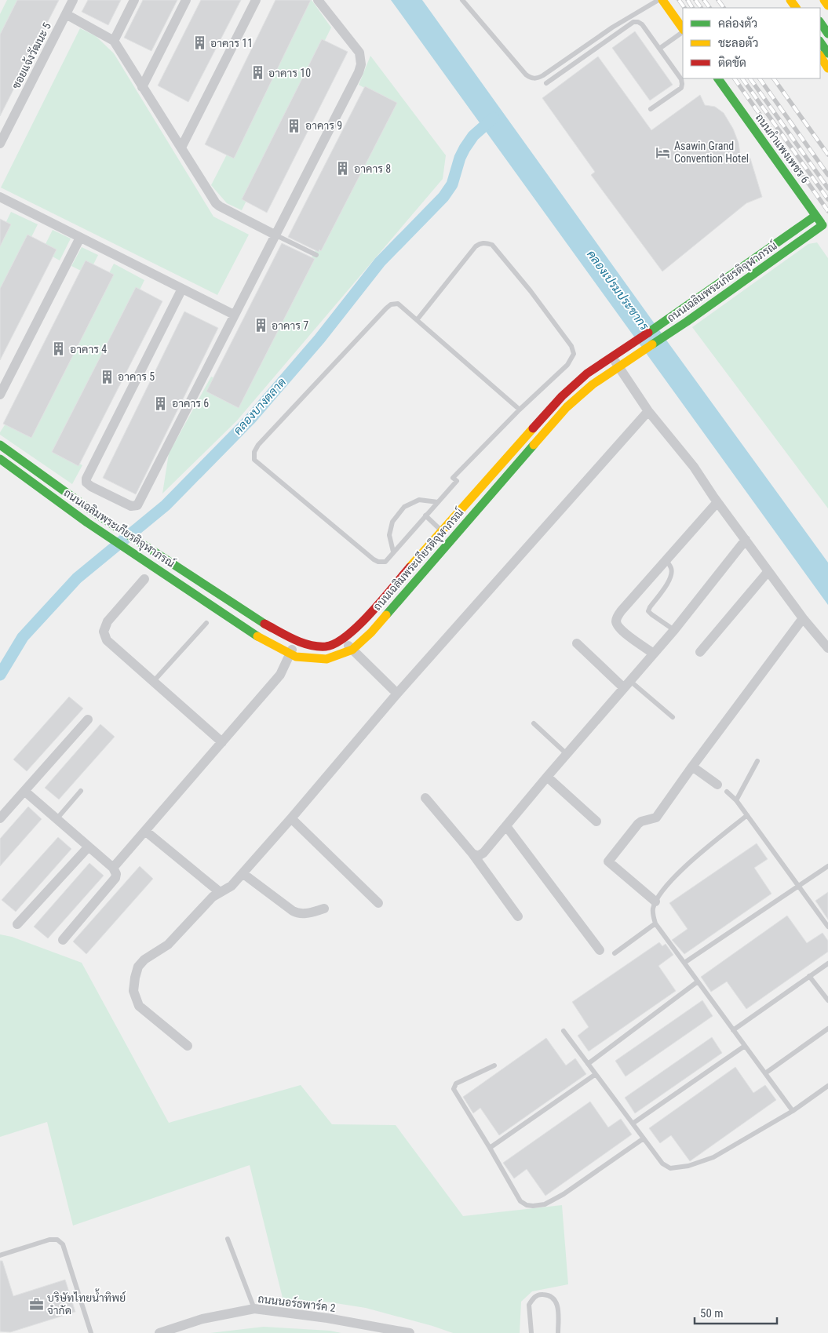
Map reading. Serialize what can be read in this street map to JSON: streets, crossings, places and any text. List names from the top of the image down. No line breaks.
{"streets":{"main road":["ถนนกำแพงเพชร 6","ถนนเฉลิมพระเกียรติจุฬาภรณ์"],"street":["ซอยแจ้งวัฒนะ 5","ถนนนอร์ธพาร์ค 2"]},"crossings":[["ถนนกำแพงเพชร 6","ถนนเฉลิมพระเกียรติจุฬาภรณ์"]],"water":["คลองเปรมประชากร","คลองบางตลาด"],"places":{"building":["อาคาร 11","อาคาร 10","อาคาร 9","อาคาร 8","อาคาร 7","อาคาร 4","อาคาร 5","อาคาร 6"],"hotel":["Asawin Grand Convention Hotel"],"office":["บริษัทไทยน้ำทิพย์ จำกัด"]},"legend":["คล่องตัว","ชะลอตัว","ติดขัด"],"scale_bar":"50 m"}
